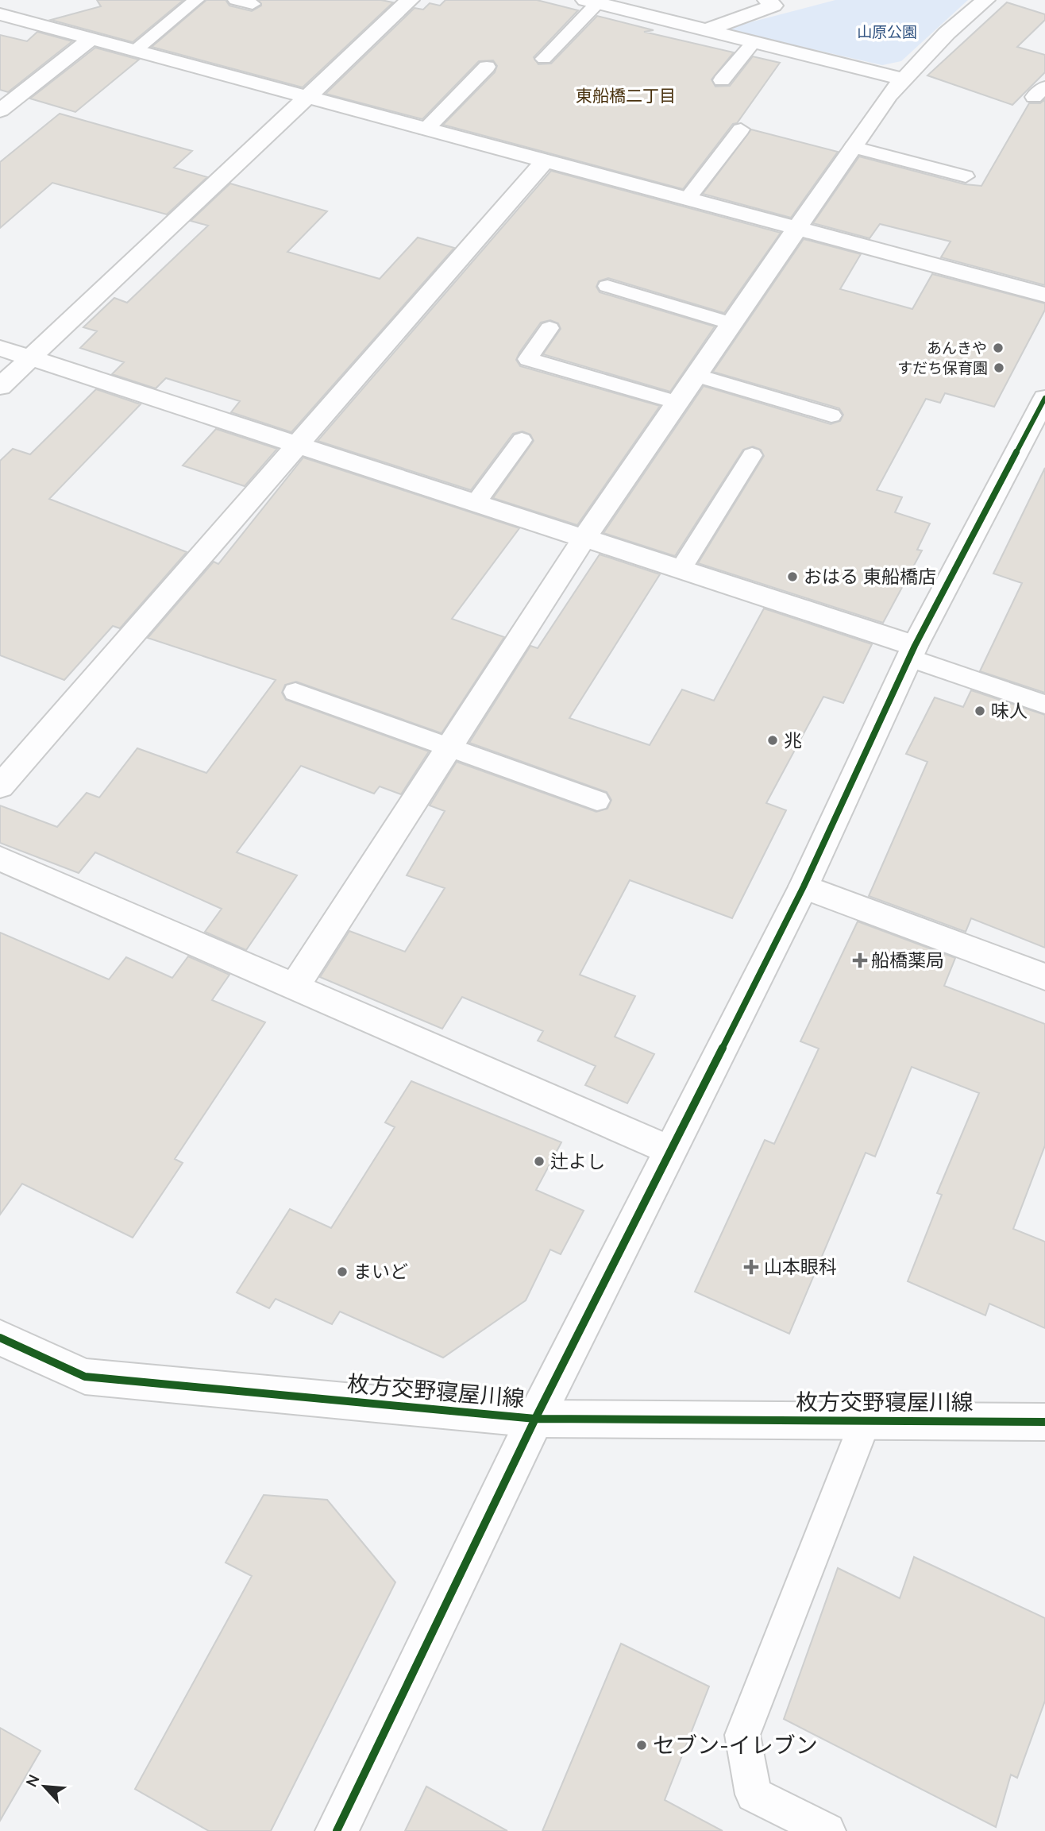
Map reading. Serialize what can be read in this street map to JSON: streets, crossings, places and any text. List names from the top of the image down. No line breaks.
{"streets":{"street":["枚方交野寝屋川線"]},"districts":["東船橋二丁目"],"parks":["山原公園"],"places":{"other":["あんきや","すだち保育園","おはる 東船橋店","味人","兆","辻よし","まいど","セブン-イレブン"],"health":["船橋薬局","山本眼科"]},"north":"top left"}
